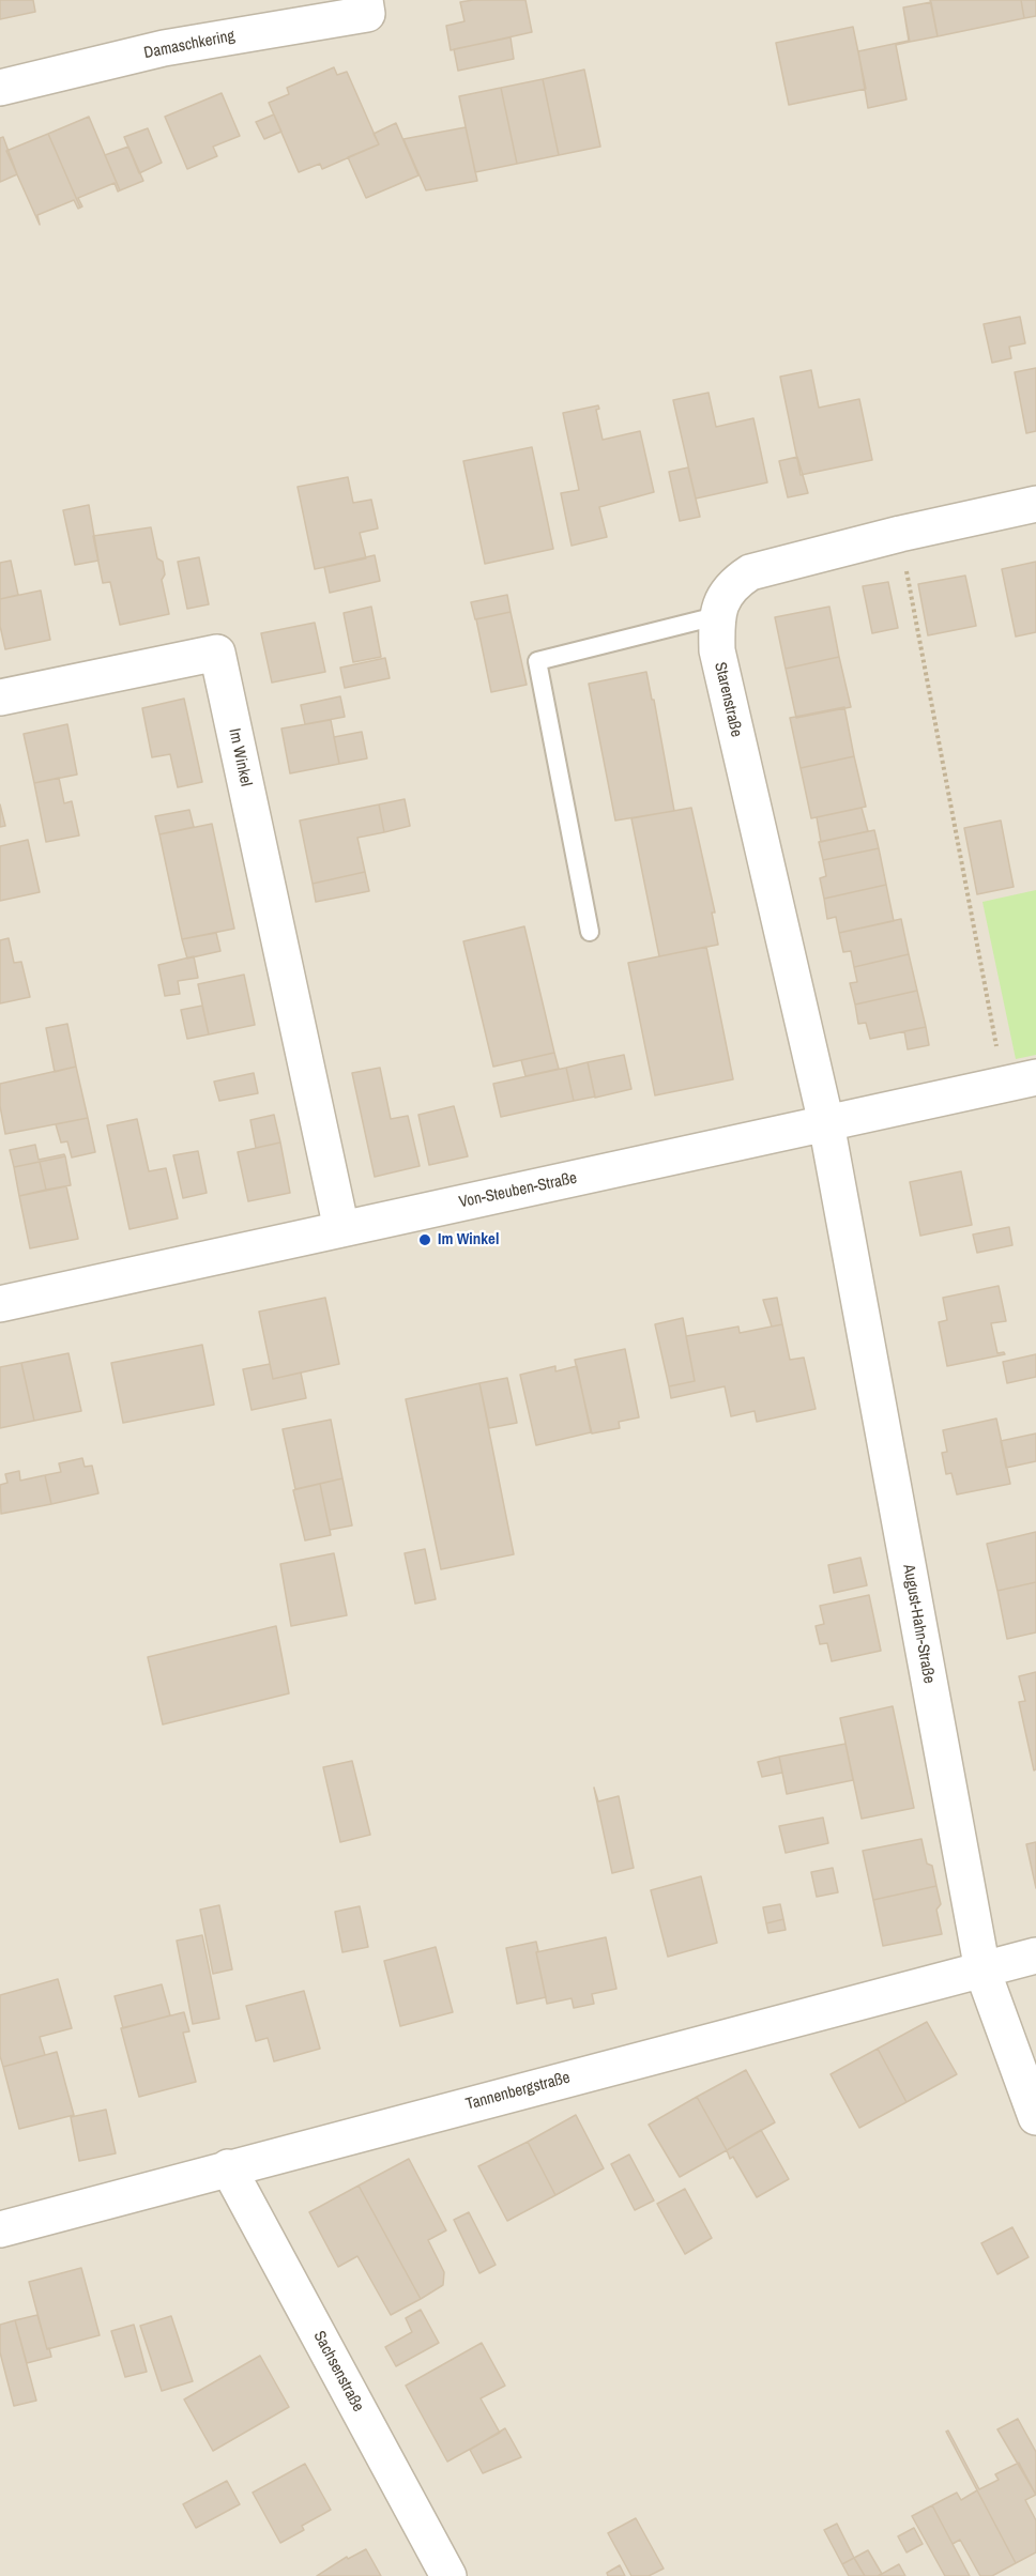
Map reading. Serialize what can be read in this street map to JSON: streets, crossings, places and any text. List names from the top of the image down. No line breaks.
{"streets":{"street":["Damaschkering","Starenstraße","Im Winkel","Von-Steuben-Straße","August-Hahn-Straße","Tannenbergstraße","Sachsenstraße"]},"crossings":[["Starenstraße","Von-Steuben-Straße"],["Starenstraße","August-Hahn-Straße"],["Im Winkel","Von-Steuben-Straße"],["Von-Steuben-Straße","August-Hahn-Straße"],["August-Hahn-Straße","Tannenbergstraße"],["Tannenbergstraße","Sachsenstraße"]],"places":["Im Winkel"]}
